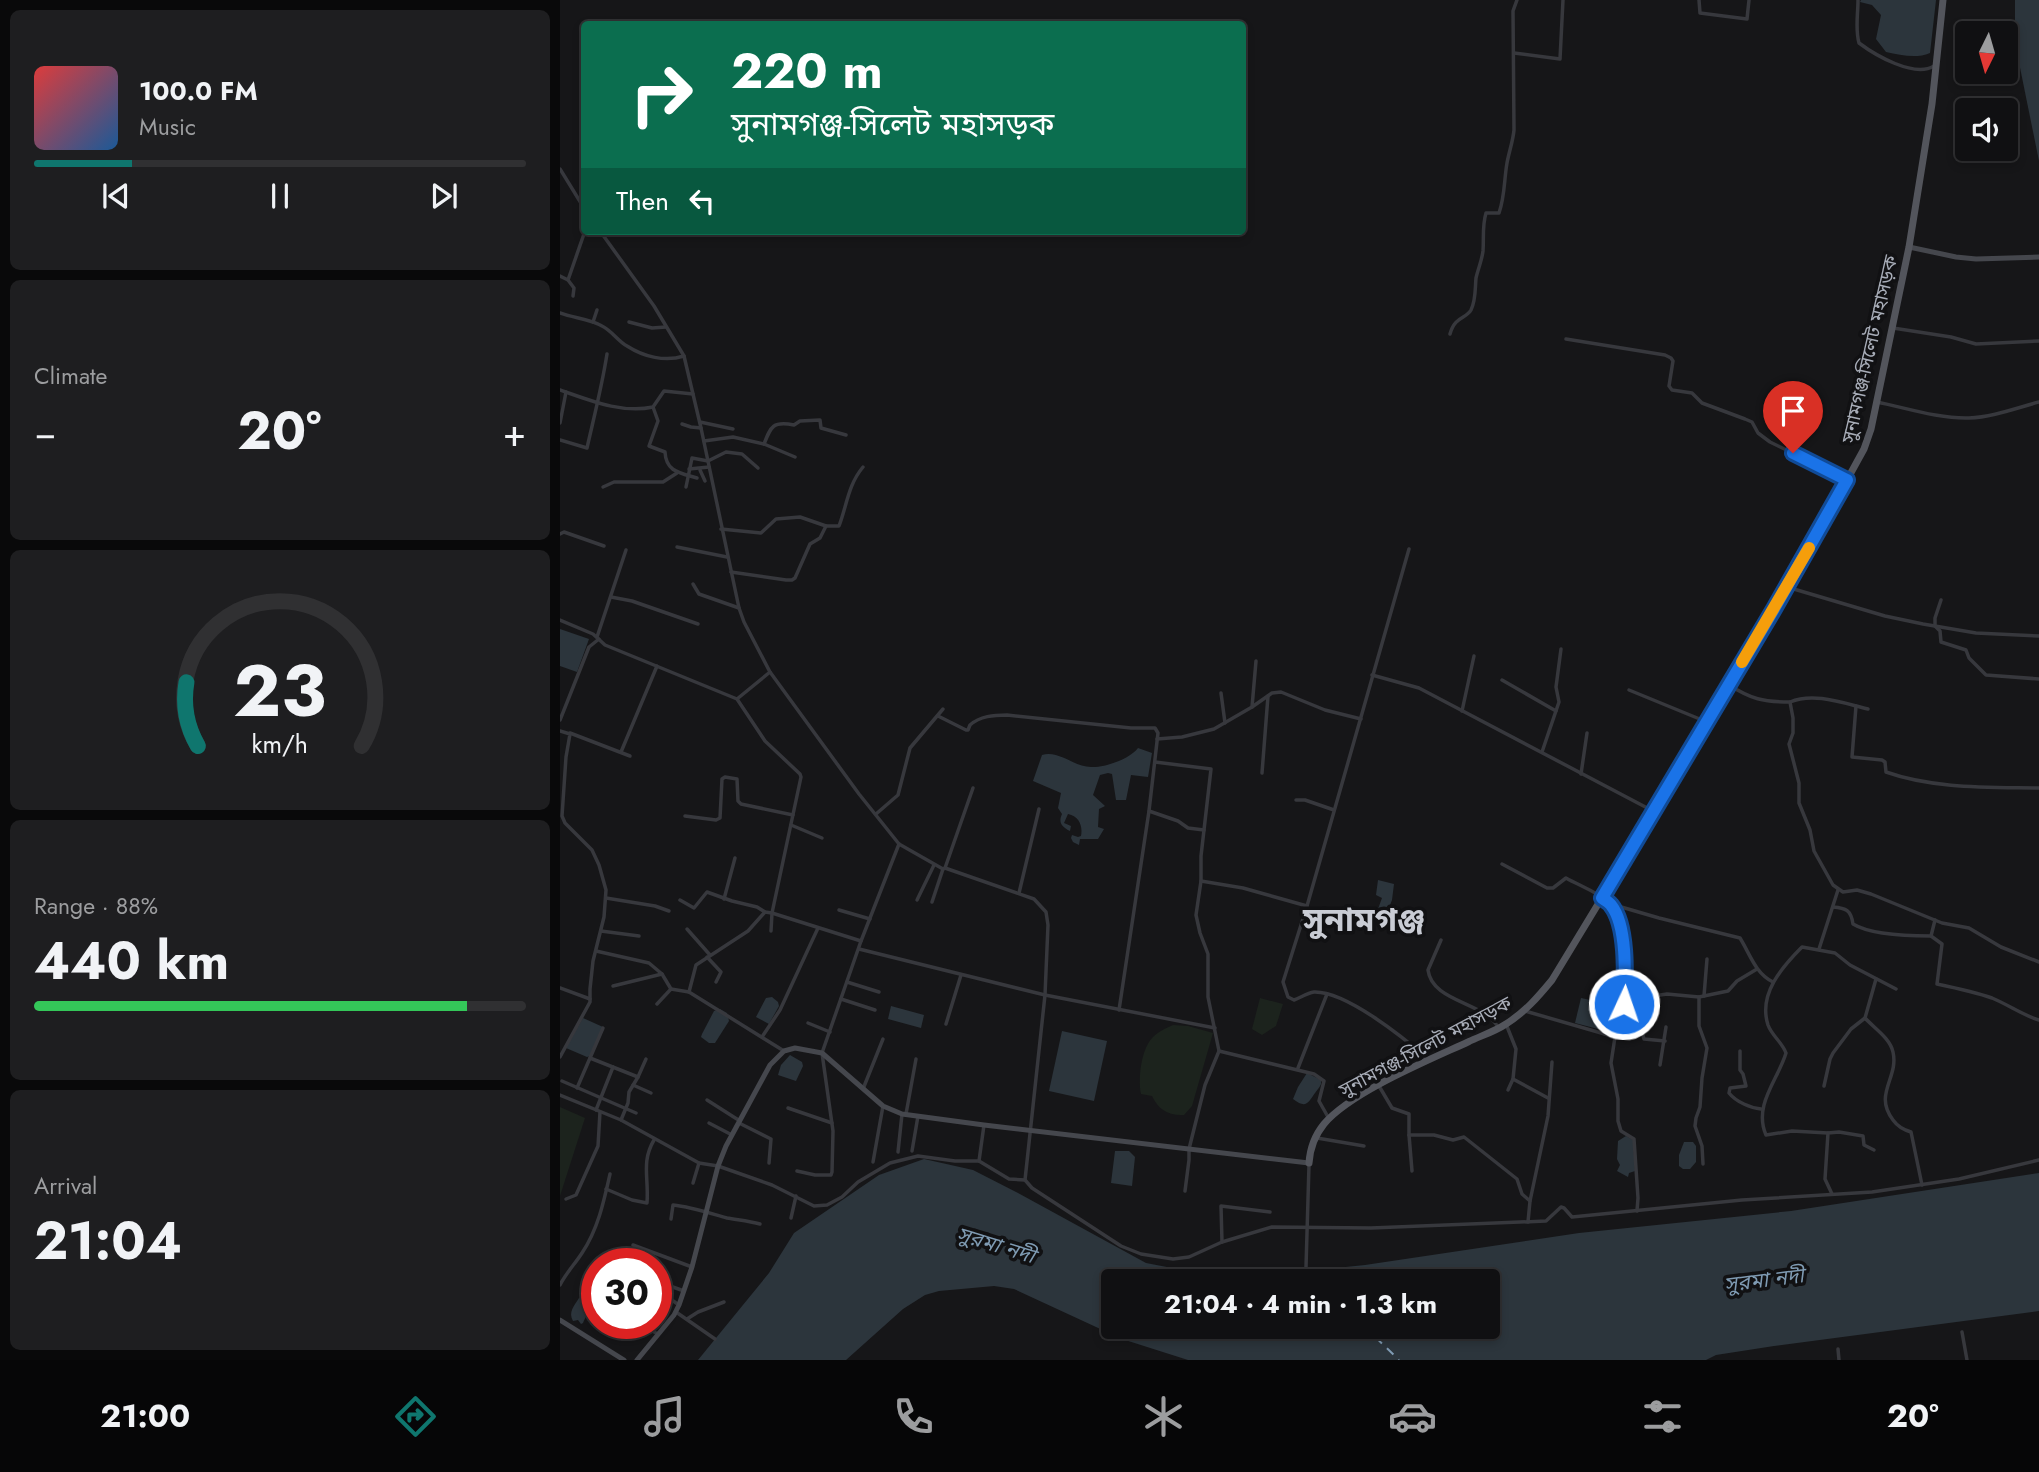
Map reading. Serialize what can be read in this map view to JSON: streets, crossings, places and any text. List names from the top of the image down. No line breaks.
{"streets":{"main road":["সুনামগঞ্জ-সিলেট মহাসড়ক"]},"districts":["সুনামগঞ্জ"],"water":["সুরমা নদী"],"north":"bottom","page":{"turn":["220 m","সুনামগঞ্জ-সিলেট মহাসড়ক"],"song":["100.0 FM","Music"],"then":"Then","tile":["Climate",["Range · 88%","440 km"],["Arrival","21:04"]],"heat":["−","20°","+"],"limit":"30","trip":"21:04 · 4 min · 1.3 km","tabs":["21:00","20°"],"gauge":["23","km/h"]}}
